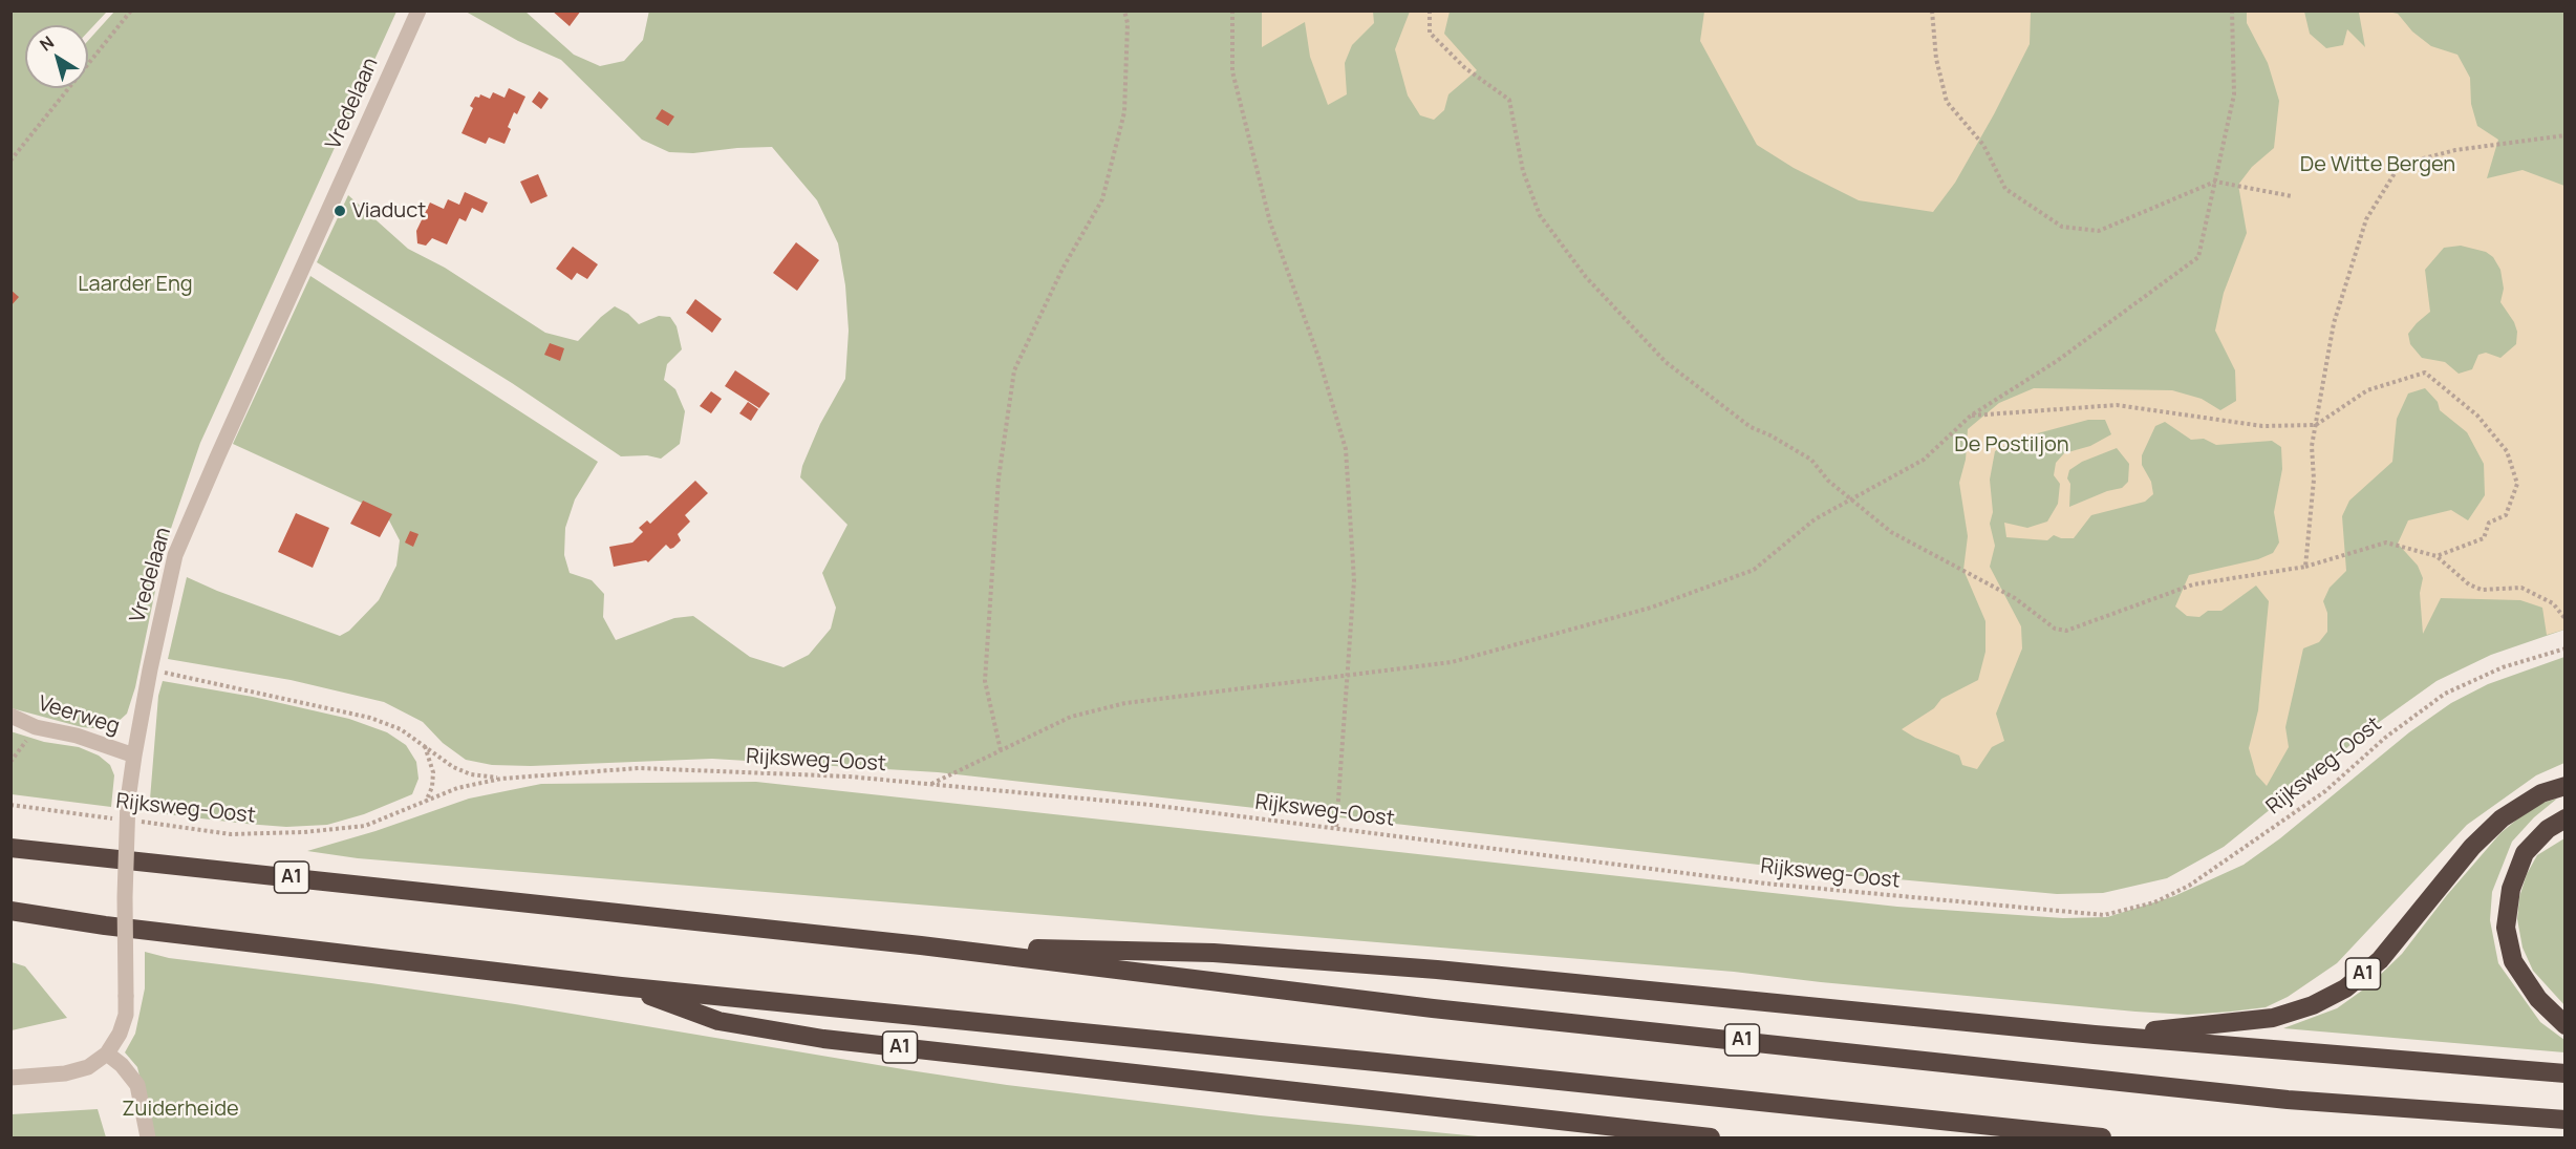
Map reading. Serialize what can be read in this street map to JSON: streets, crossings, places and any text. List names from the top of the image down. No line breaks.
{"streets":{"highway":["A1"],"street":["Vredelaan","Veerweg"],"path":["Rijksweg-Oost"]},"crossings":[["Vredelaan","Veerweg"]],"parks":["De Witte Bergen","Laarder Eng","De Postiljon","Zuiderheide"],"places":["Viaduct"],"north":"top left"}
